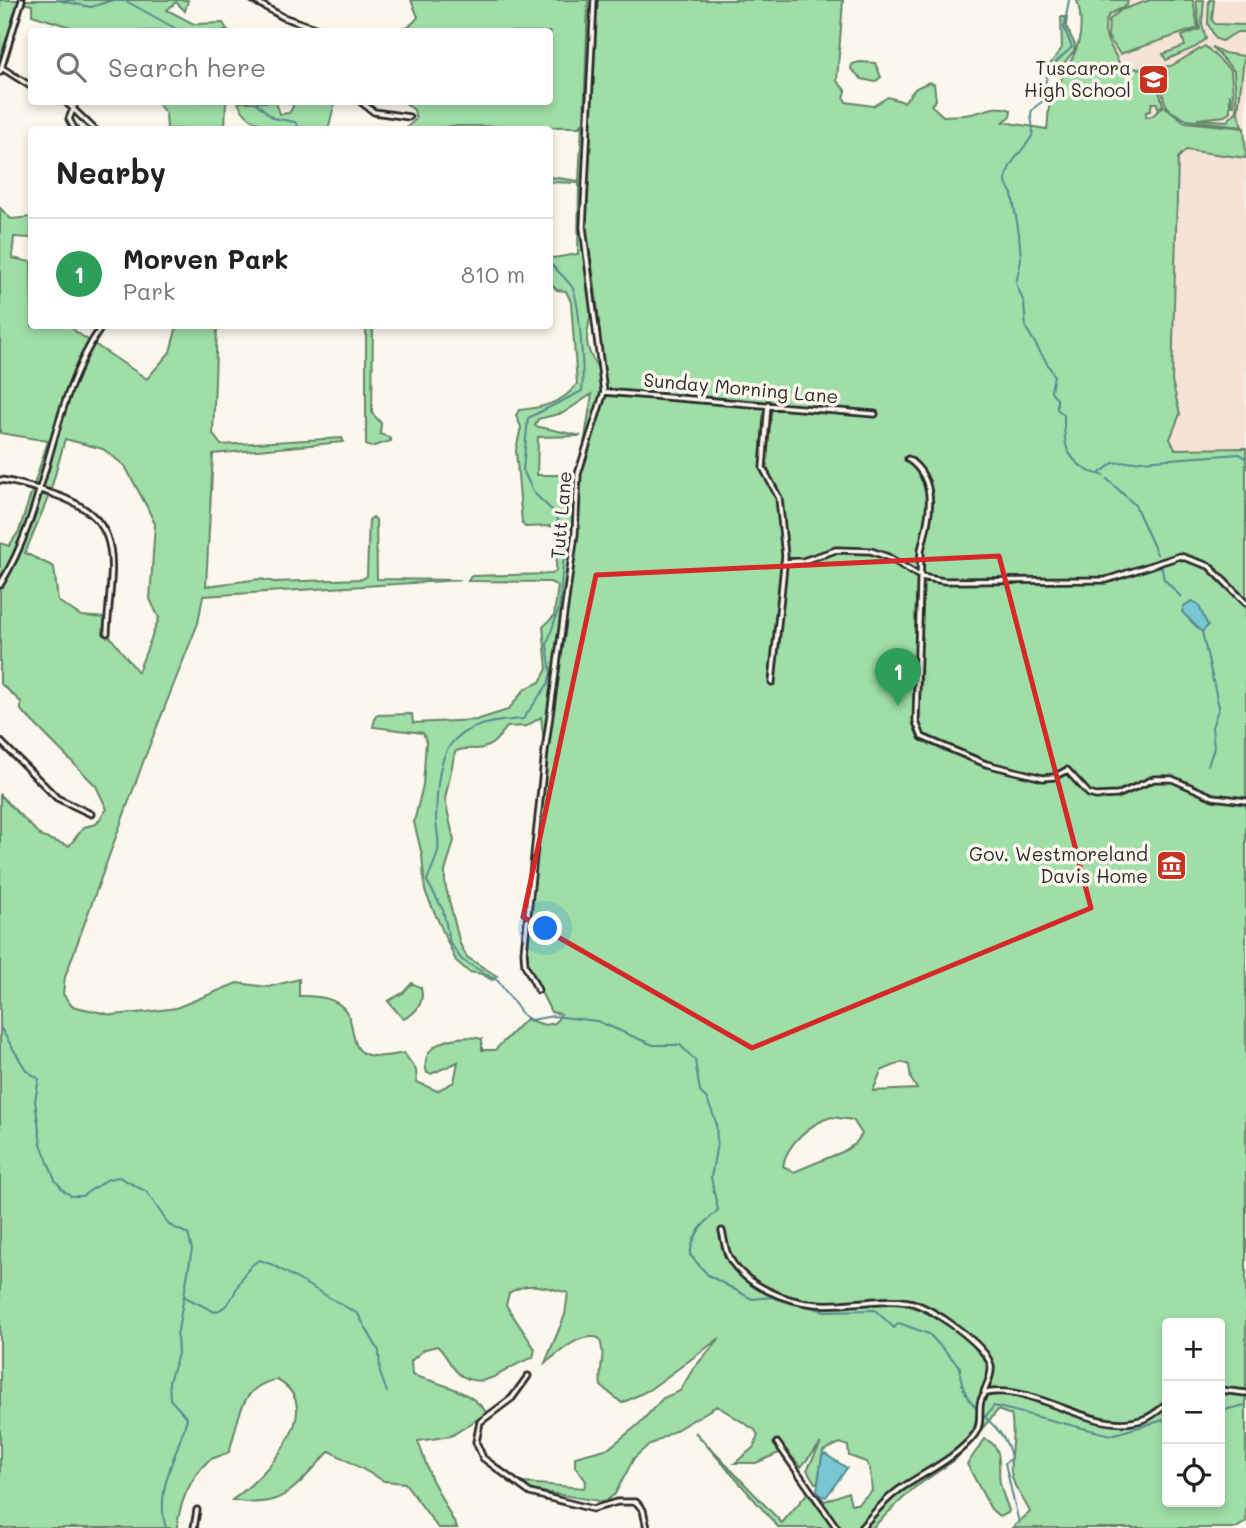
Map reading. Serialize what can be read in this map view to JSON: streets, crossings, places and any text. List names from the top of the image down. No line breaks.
{"streets":{"street":["Sunday Morning Lane","Tutt Lane"]},"crossings":[["Sunday Morning Lane","Tutt Lane"]],"places":{"school or university":["Tuscarora High School"],"museum":["Gov. Westmoreland Davis Home"]},"page":{"search":"Search here","heading":"Nearby","list":[{"mark":"1","name":"Morven Park","note":"Park","value":"810 m"}],"pins":"1","map_buttons":["+","−"]}}
